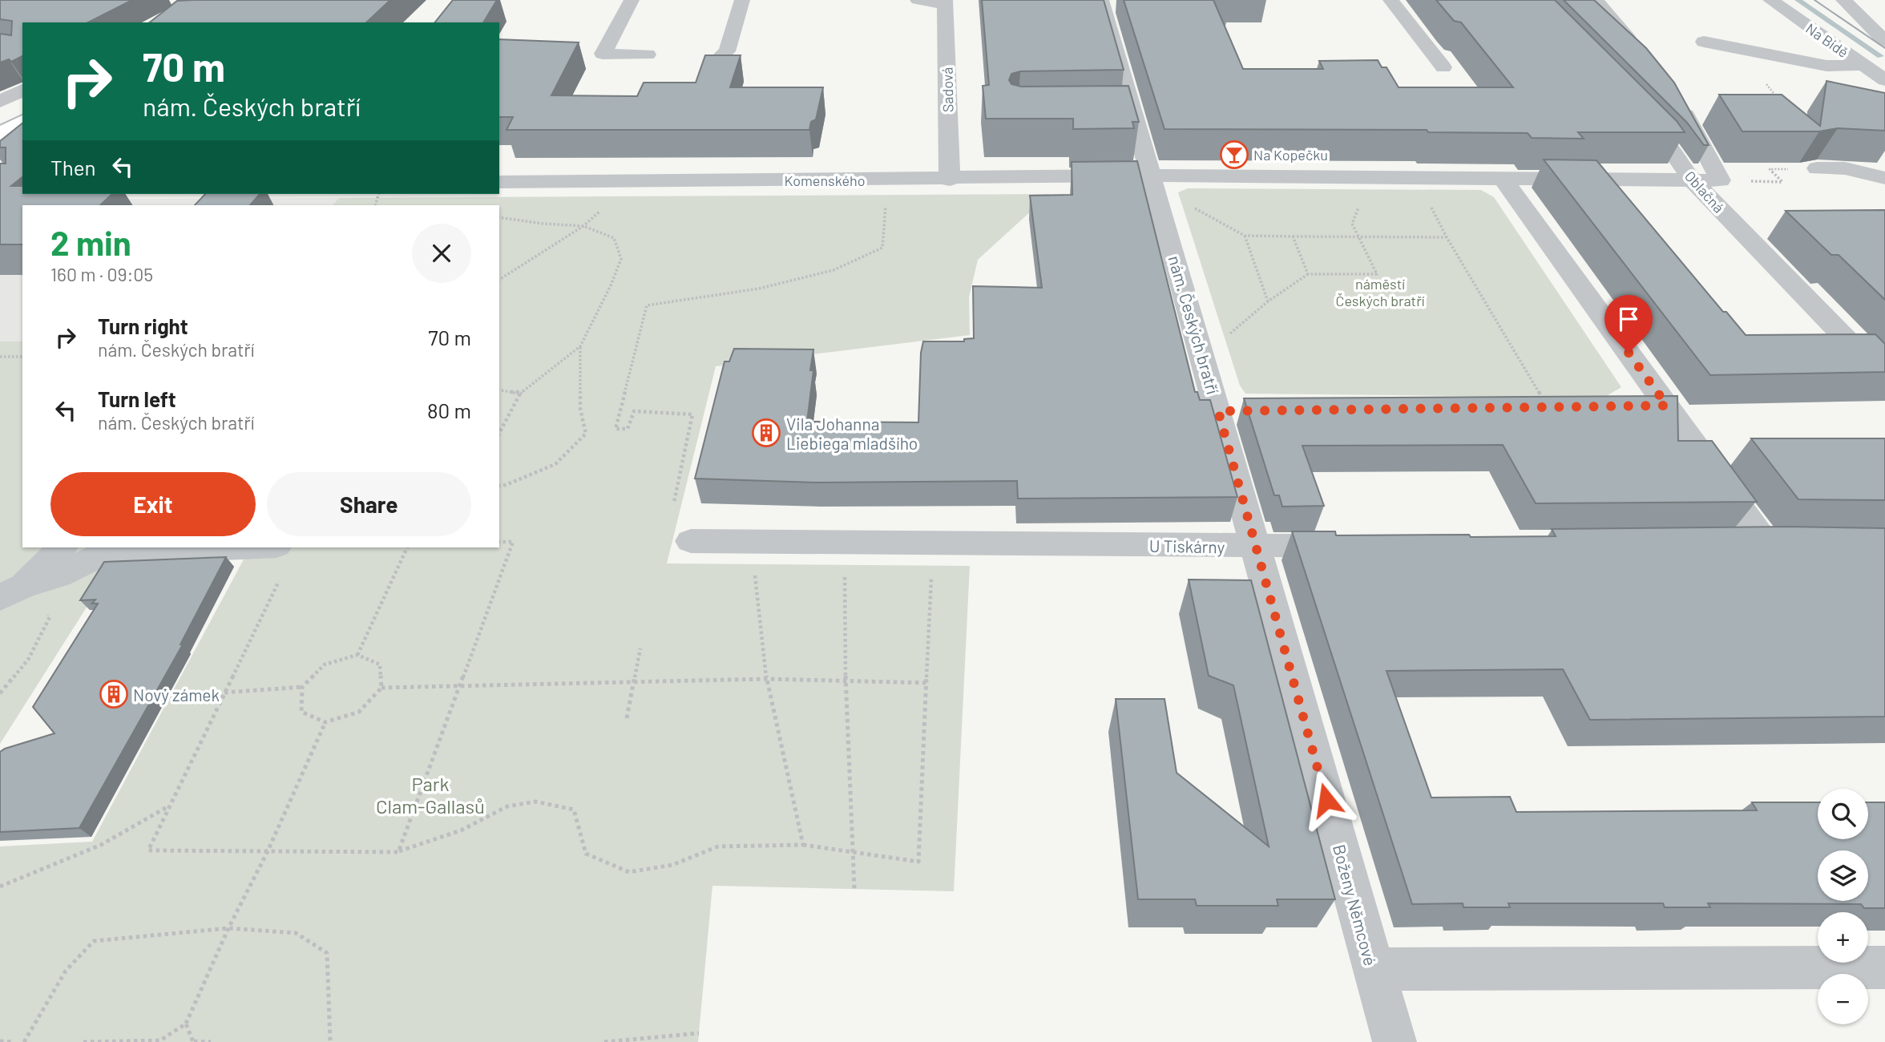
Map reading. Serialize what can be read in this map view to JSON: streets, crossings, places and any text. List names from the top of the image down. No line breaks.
{"streets":{"street":["Na Bídě","Sadová","Komenského","Oblačná","nám. Českých bratří","U Tiskárny","Boženy Němcové"]},"crossings":[["Sadová","Komenského"],["Komenského","nám. Českých bratří"],["nám. Českých bratří","Boženy Němcové"],["U Tiskárny","Boženy Němcové"]],"parks":["náměstí Českých bratří","Park Clam-Gallasů"],"places":{"bar":["Na Kopečku"],"building":["Vila Johanna Liebiega mladšího","Nový zámek"]},"page":{"turn":["70 m","nám. Českých bratří"],"then":"Then","heading":["2 min","160 m · 09:05"],"list":[{"name":"Turn right","note":"nám. Českých bratří","value":"70 m"},{"name":"Turn left","note":"nám. Českých bratří","value":"80 m"}],"buttons":["Exit","Share"],"map_buttons":["+","−"]}}
